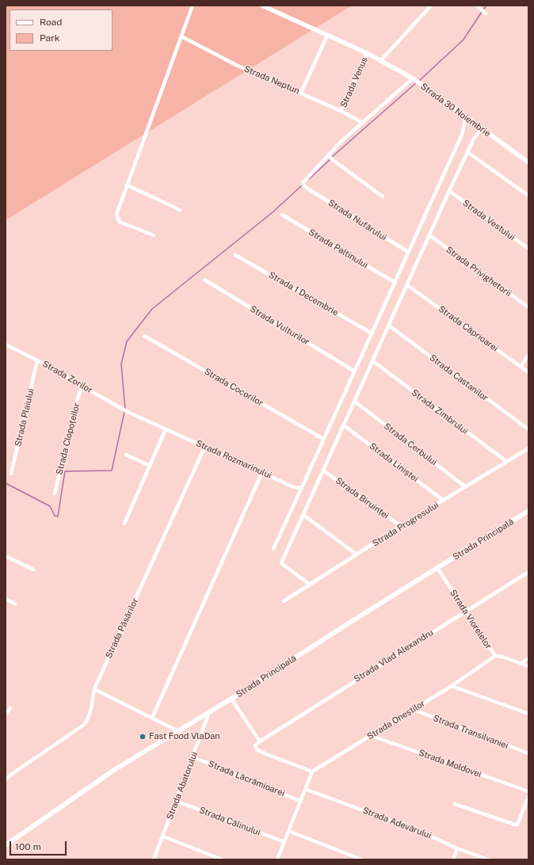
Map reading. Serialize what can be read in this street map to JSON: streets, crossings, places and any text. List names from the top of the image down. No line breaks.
{"streets":{"main road":["Strada Principală"],"street":["Strada Neptun","Strada Venus","Strada 30 Noiembrie","Strada Nufărului","Strada Vestului","Strada Paltinului","Strada Privighetorii","Strada 1 Decembrie","Strada Vulturilor","Strada Căprioarei","Strada Zorilor","Strada Castanilor","Strada Cocorilor","Strada Zimbrului","Strada Plaiului","Strada Clopoțeilor","Strada Cerbului","Strada Rozmarinului","Strada Liniștei","Strada Biruinței","Strada Progresului","Strada Viorelelor","Strada Păsărilor","Strada Vlad Alexandru","Strada Oneștilor","Strada Transilvaniei","Strada Moldovei","Strada Lăcrămioarei","Strada Abatorului","Strada Călinului","Strada Adevărului"]},"crossings":[["Strada Neptun","Strada Venus"],["Strada Venus","Strada 30 Noiembrie"],["Strada Zorilor","Strada Plaiului"],["Strada Zorilor","Strada Clopoțeilor"],["Strada Zorilor","Strada Rozmarinului"],["Strada Zimbrului","Strada Progresului"],["Strada Cerbului","Strada Progresului"],["Strada Rozmarinului","Strada Păsărilor"],["Strada Liniștei","Strada Progresului"],["Strada Biruinței","Strada Progresului"],["Strada Principală","Strada Viorelelor"],["Strada Principală","Strada Abatorului"],["Strada Viorelelor","Strada Vlad Alexandru"],["Strada Viorelelor","Strada Oneștilor"],["Strada Oneștilor","Strada Transilvaniei"],["Strada Oneștilor","Strada Moldovei"],["Strada Lăcrămioarei","Strada Abatorului"],["Strada Abatorului","Strada Călinului"]],"places":["Fast Food VlaDan"],"legend":["Road","Park"],"scale_bar":"100 m"}
